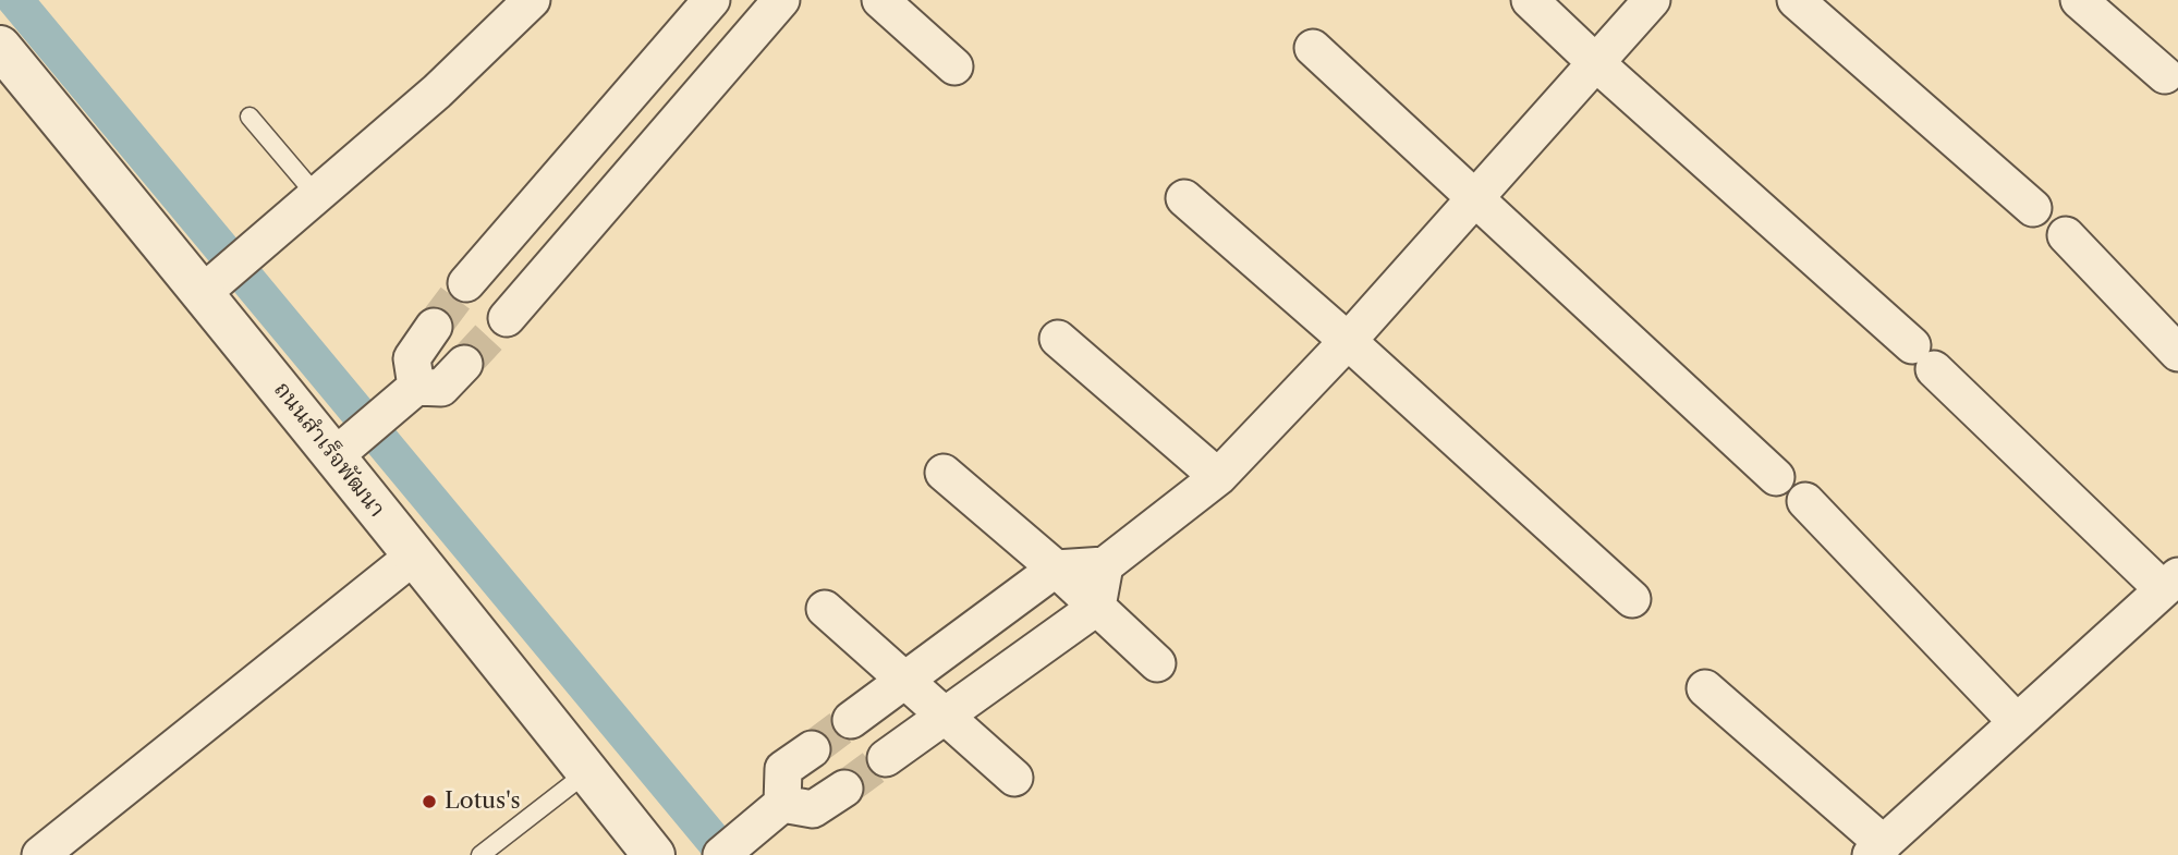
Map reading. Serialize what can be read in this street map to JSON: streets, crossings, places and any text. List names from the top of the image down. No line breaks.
{"streets":{"street":["ถนนสำเร็จพัฒนา"]},"places":["Lotus's"]}
